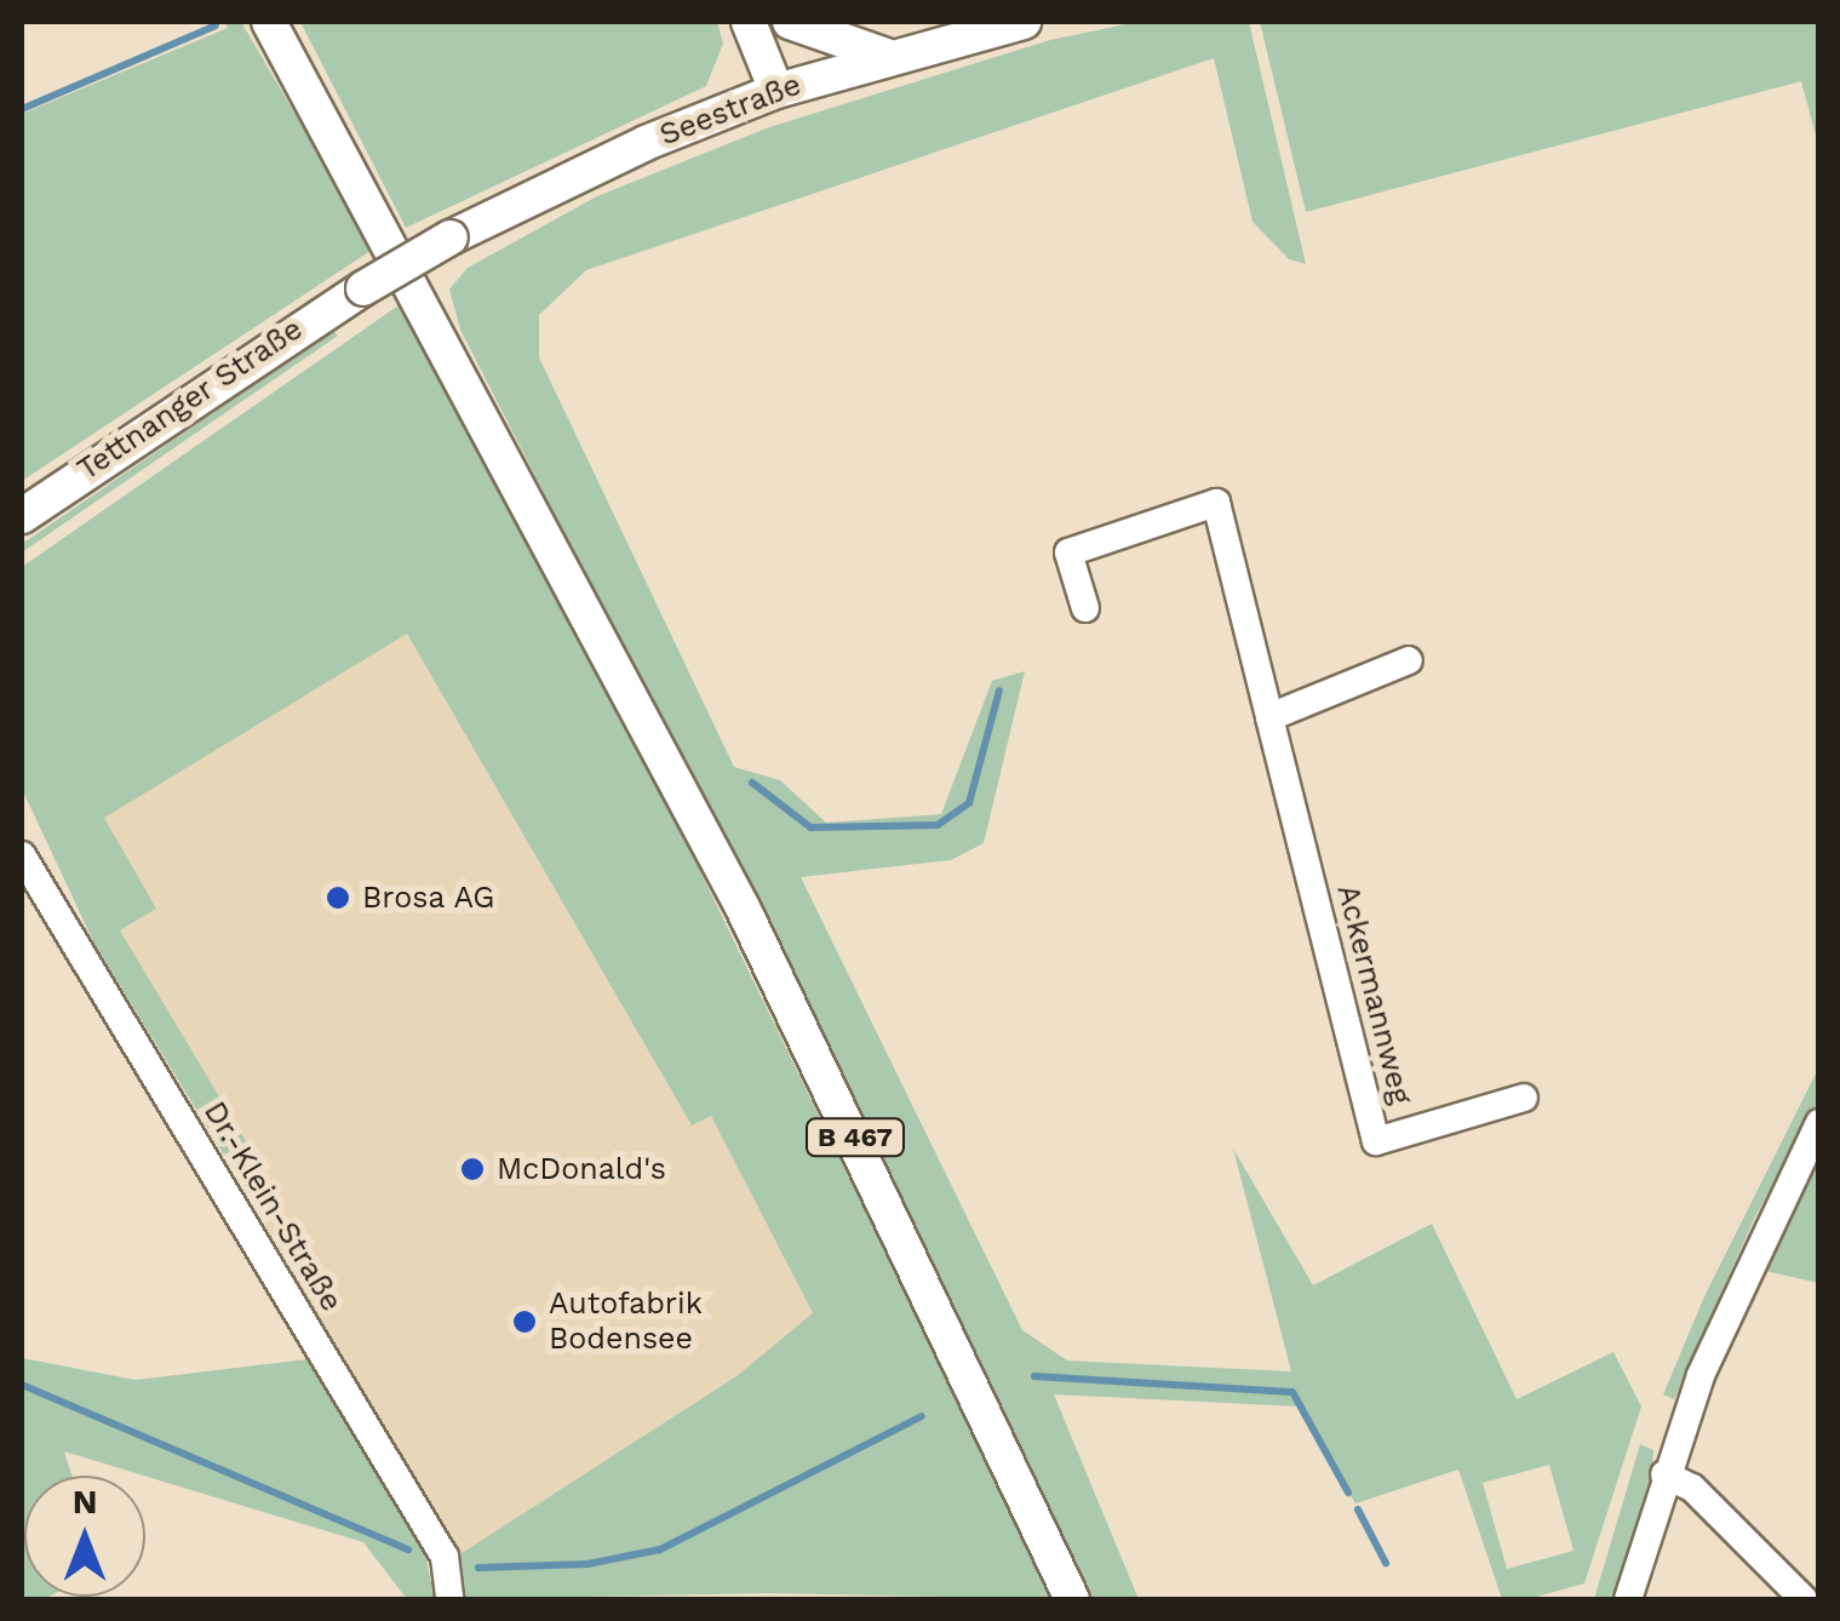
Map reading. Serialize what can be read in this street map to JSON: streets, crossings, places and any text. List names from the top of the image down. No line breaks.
{"streets":{"main road":["Seestraße","Tettnanger Straße","B 467"],"street":["Ackermannweg","Dr.-Klein-Straße"]},"crossings":[["Seestraße","Tettnanger Straße"]],"places":["Brosa AG","McDonald's","Autofabrik Bodensee"],"north":"top"}
